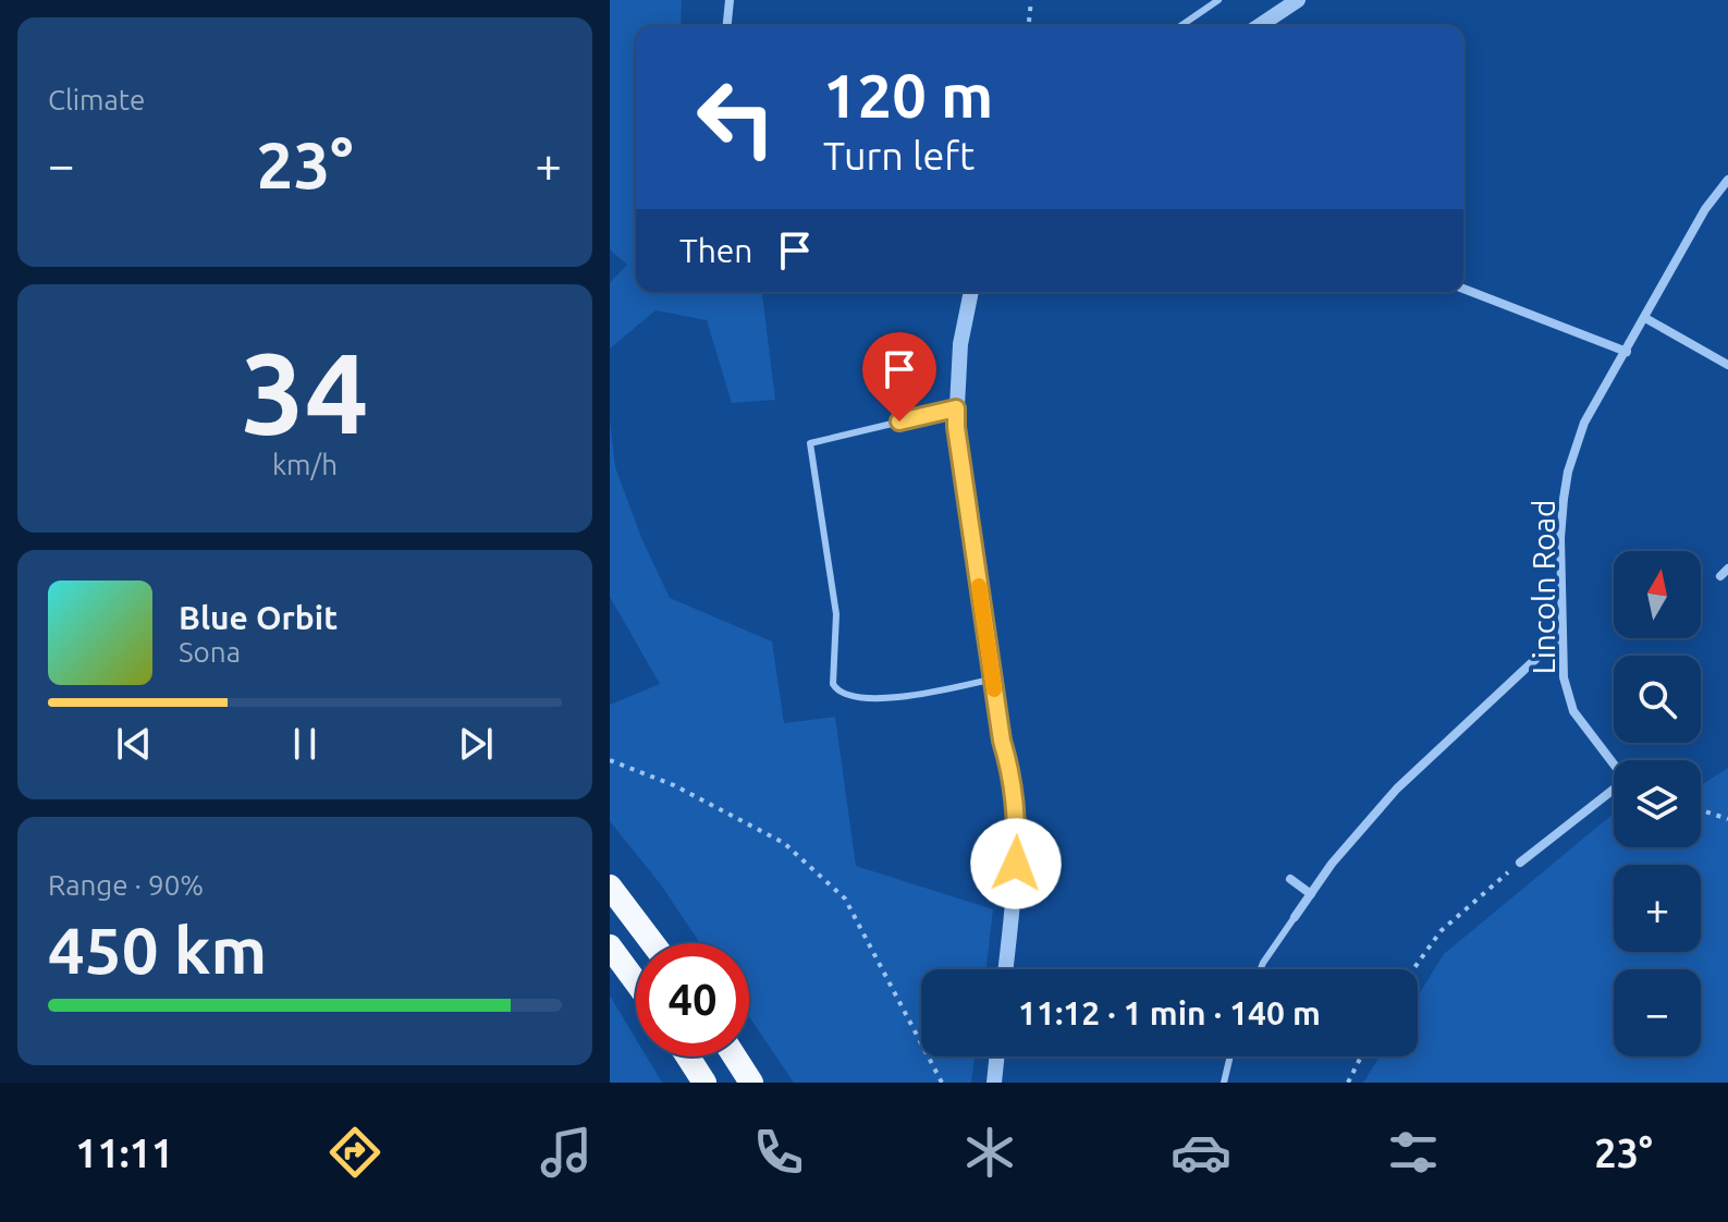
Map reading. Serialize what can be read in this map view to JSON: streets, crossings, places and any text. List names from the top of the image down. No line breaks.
{"streets":{"street":["Lincoln Road"]},"north":"top","page":{"tile":["Climate",["34","km/h"],["Range · 90%","450 km"]],"turn":["120 m","Turn left"],"heat":["−","23°","+"],"then":"Then","map_buttons":["+","−"],"song":["Blue Orbit","Sona"],"limit":"40","trip":"11:12 · 1 min · 140 m","tabs":["11:11","23°"]}}
